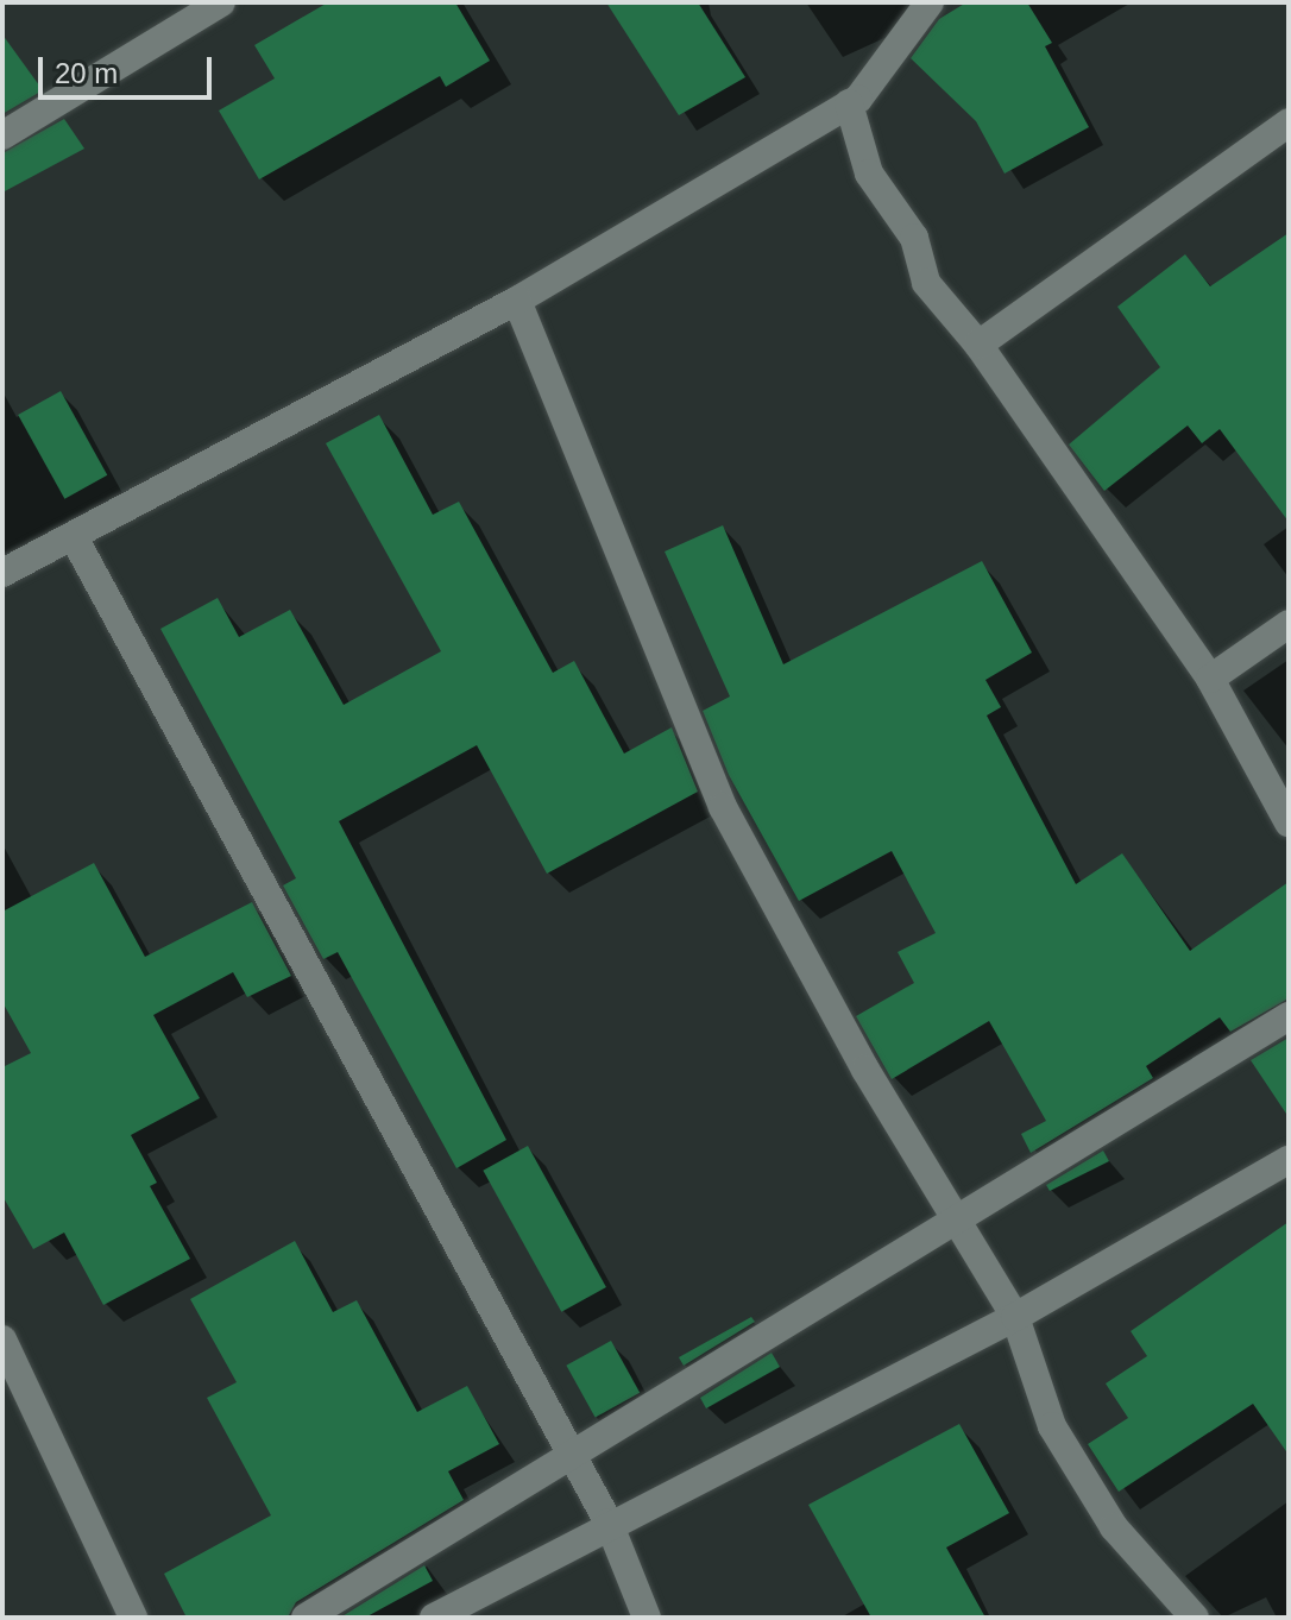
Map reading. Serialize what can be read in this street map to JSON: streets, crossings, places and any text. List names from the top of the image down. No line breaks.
{"scale_bar":"20 m"}
